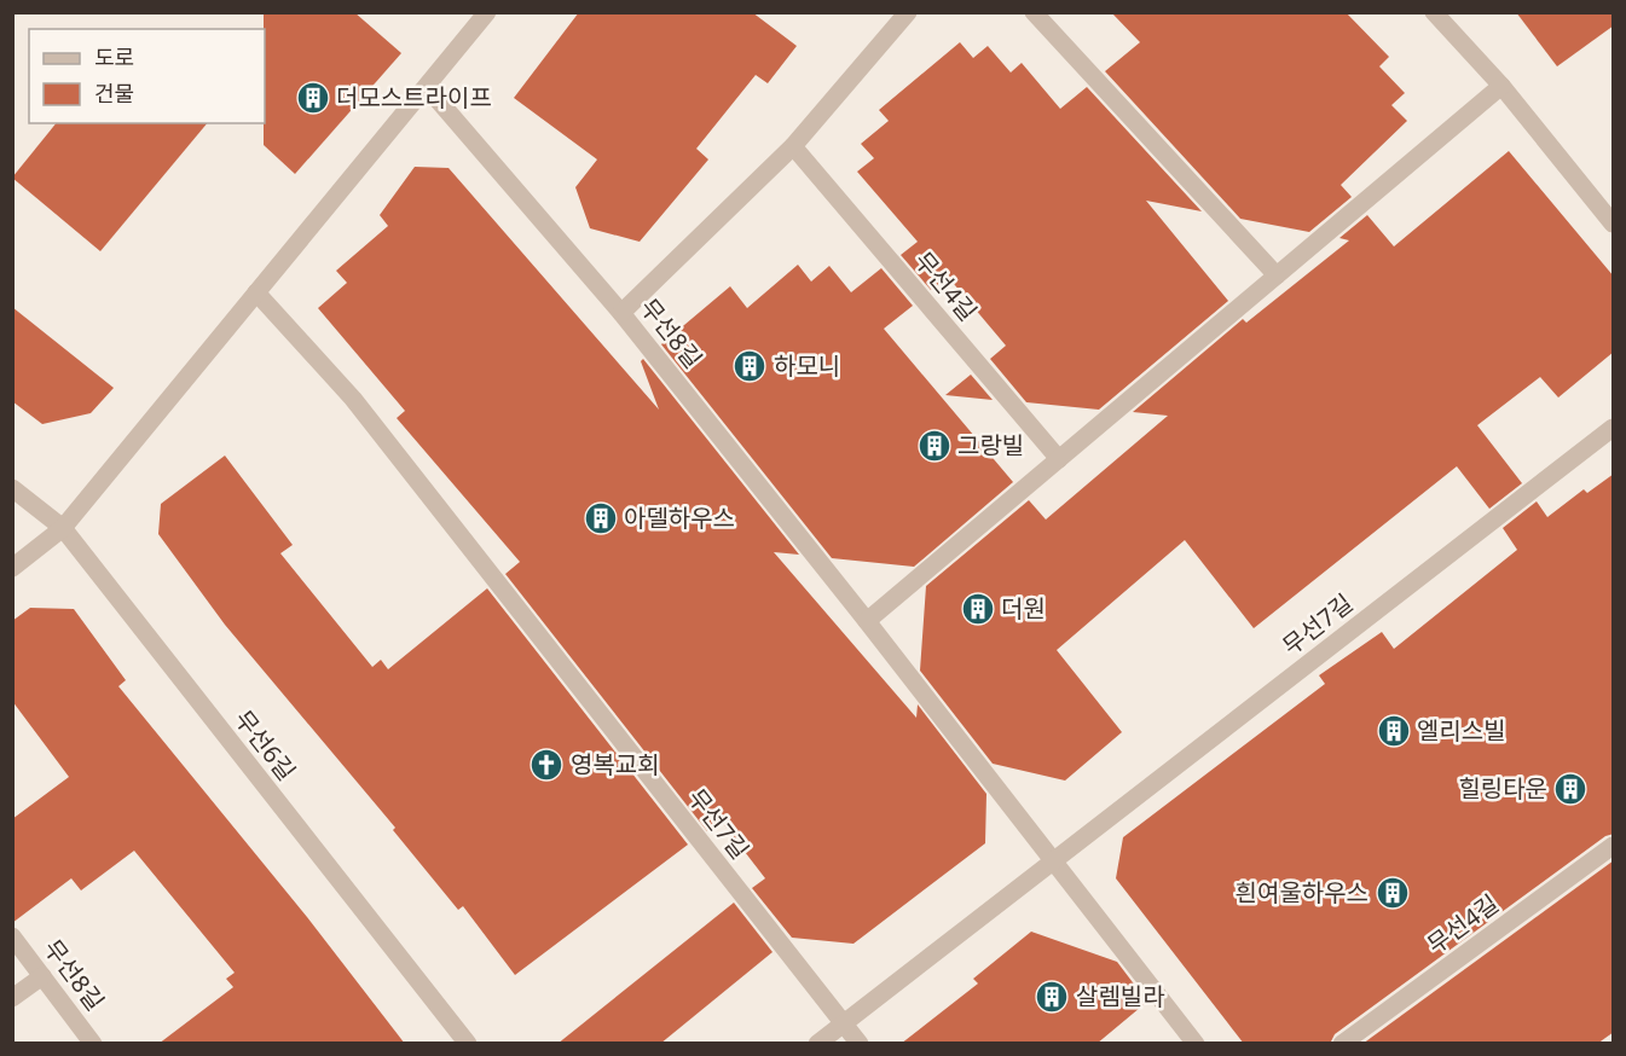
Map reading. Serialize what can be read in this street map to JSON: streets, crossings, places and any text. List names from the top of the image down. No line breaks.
{"streets":{"street":["무선4길","무선8길","무선7길","무선6길"]},"places":{"building":["더모스트라이프","하모니","그랑빌","아델하우스","더원","엘리스빌","힐링타운","흰여울하우스","살렘빌라"],"church":["영복교회"]},"legend":["도로","건물"]}
